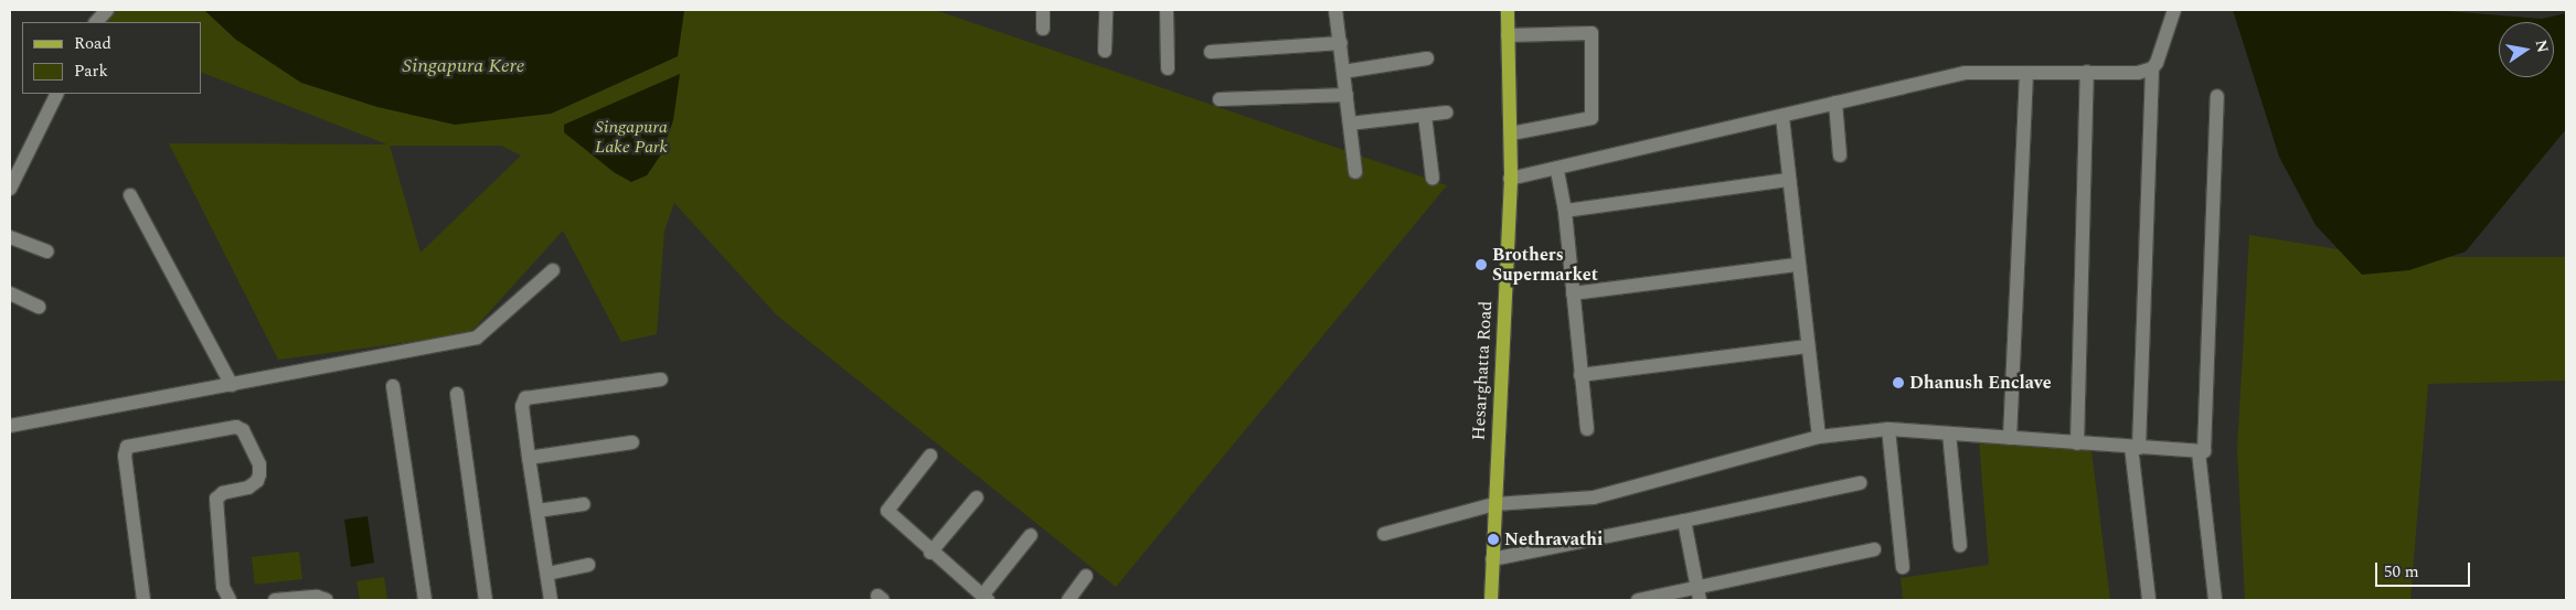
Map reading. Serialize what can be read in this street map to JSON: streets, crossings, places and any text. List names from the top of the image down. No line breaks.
{"streets":{"main road":["Hesarghatta Road"]},"water":["Singapura Kere"],"parks":["Singapura Lake Park"],"places":["Brothers Supermarket","Dhanush Enclave","Nethravathi"],"legend":["Road","Park"],"scale_bar":"50 m","north":"right"}
